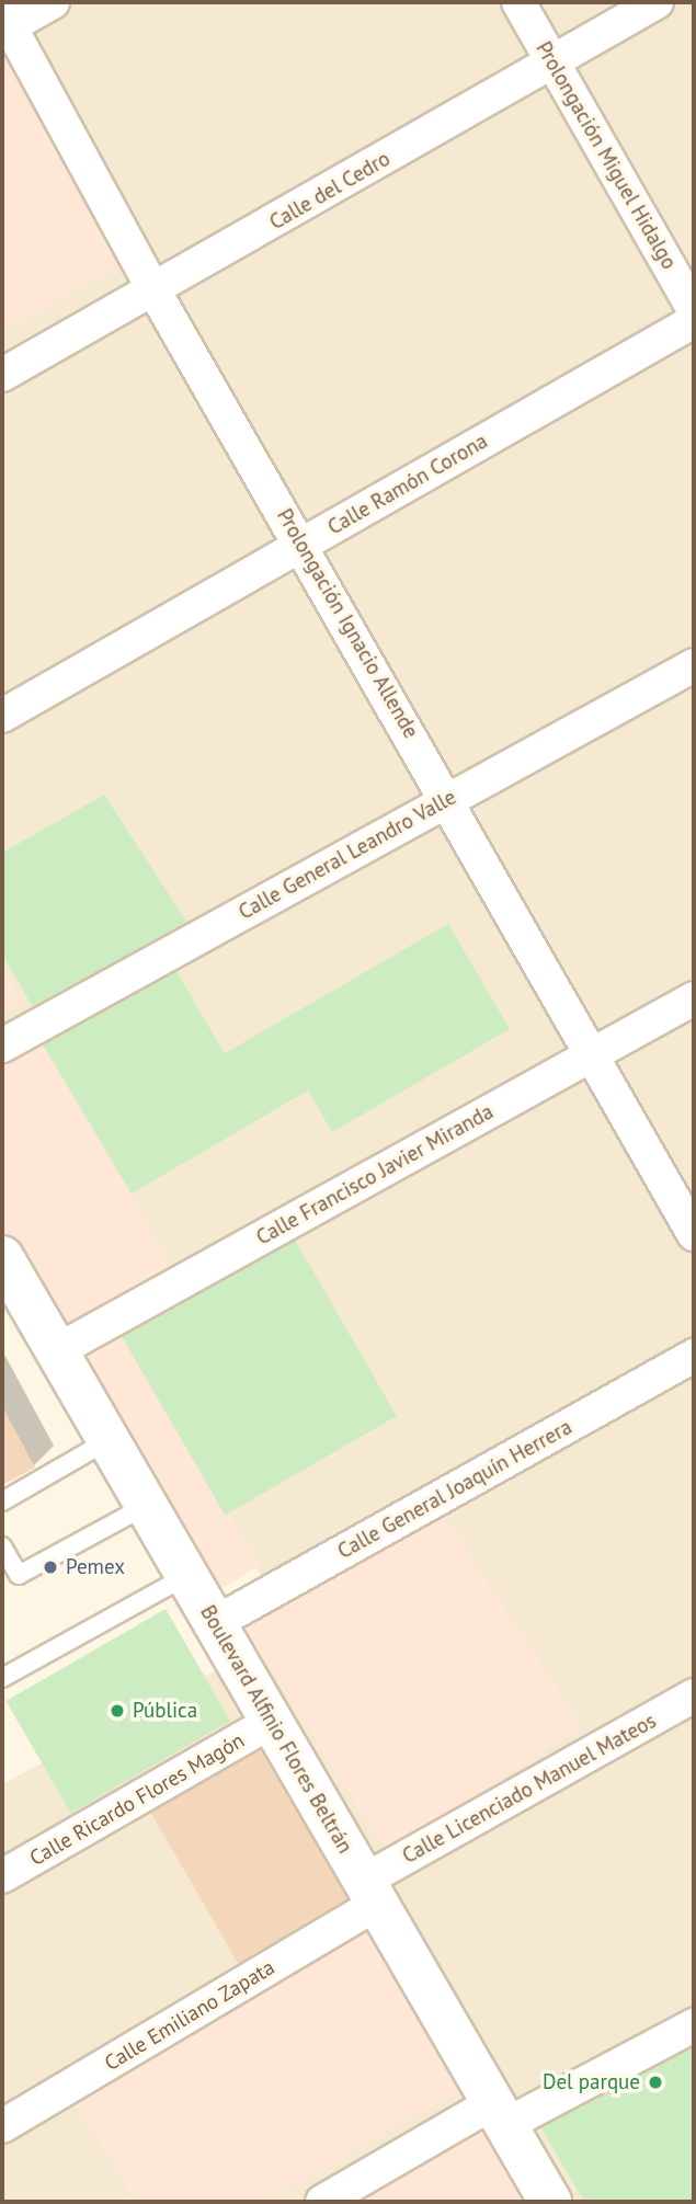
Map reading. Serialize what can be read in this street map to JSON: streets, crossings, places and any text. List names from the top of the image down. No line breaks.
{"streets":{"street":["Prolongación Miguel Hidalgo","Calle del Cedro","Calle Ramón Corona","Prolongación Ignacio Allende","Calle General Leandro Valle","Calle Francisco Javier Miranda","Calle General Joaquín Herrera","Boulevard Alfinio Flores Beltrán","Calle Licenciado Manuel Mateos","Calle Ricardo Flores Magón","Calle Emiliano Zapata"]},"crossings":[["Prolongación Miguel Hidalgo","Calle del Cedro"],["Calle del Cedro","Prolongación Ignacio Allende"],["Calle Ramón Corona","Prolongación Ignacio Allende"],["Prolongación Ignacio Allende","Calle General Leandro Valle"],["Prolongación Ignacio Allende","Calle Francisco Javier Miranda"],["Calle Francisco Javier Miranda","Boulevard Alfinio Flores Beltrán"],["Calle General Joaquín Herrera","Boulevard Alfinio Flores Beltrán"],["Boulevard Alfinio Flores Beltrán","Calle Licenciado Manuel Mateos"],["Boulevard Alfinio Flores Beltrán","Calle Ricardo Flores Magón"],["Boulevard Alfinio Flores Beltrán","Calle Emiliano Zapata"],["Calle Licenciado Manuel Mateos","Calle Emiliano Zapata"]],"places":["Pemex","Pública","Del parque"]}
